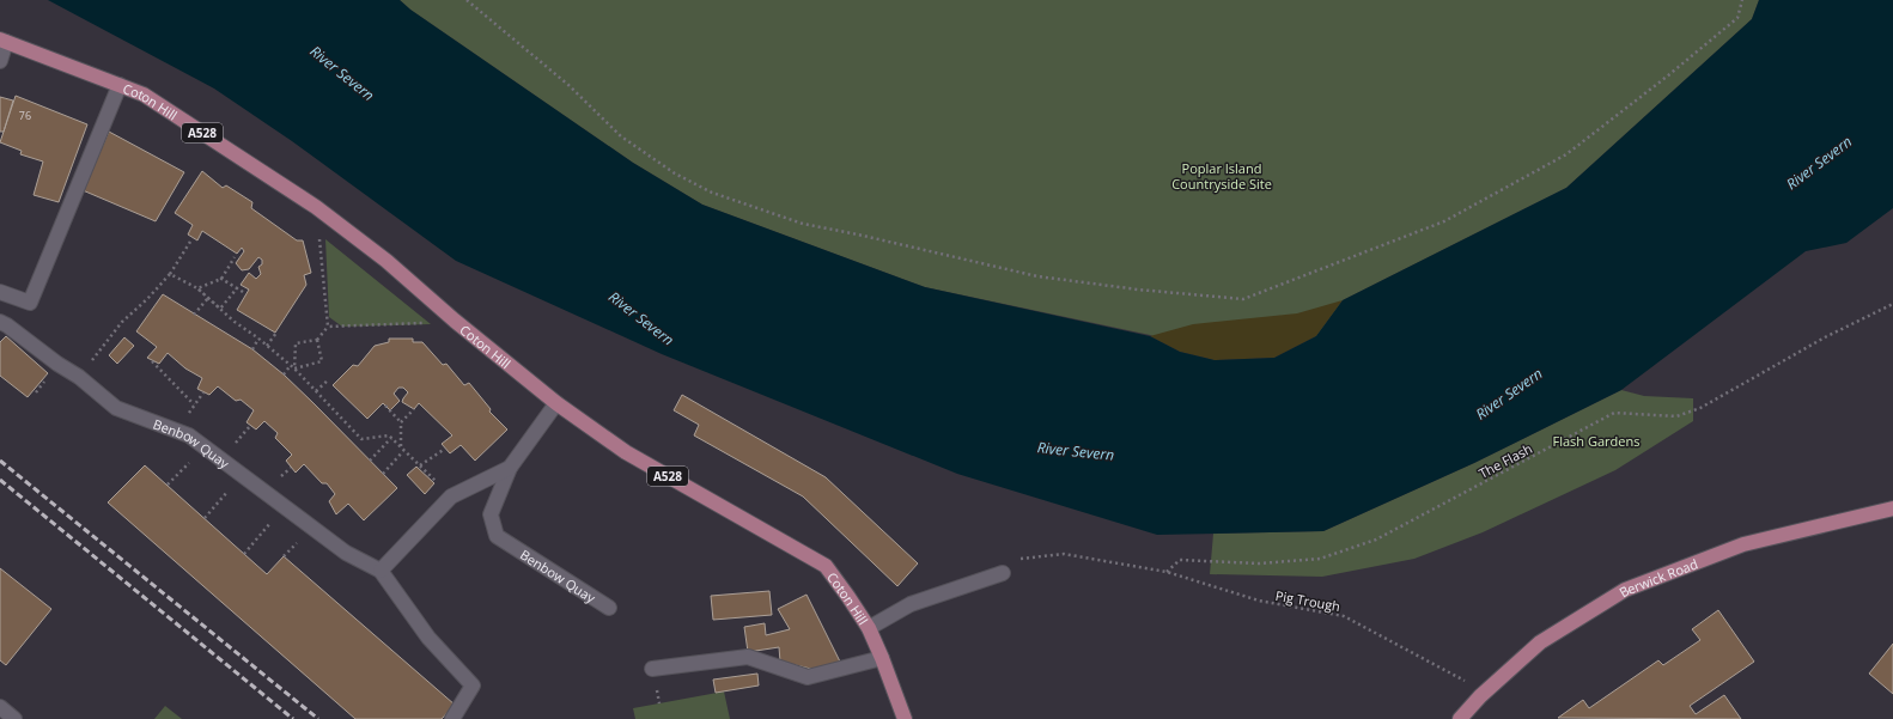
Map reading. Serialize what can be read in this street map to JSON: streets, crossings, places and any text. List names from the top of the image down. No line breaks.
{"streets":{"main road":["Coton Hill","A528","Berwick Road"],"lane":["Benbow Quay"],"path":["The Flash","Pig Trough"]},"crossings":[["Coton Hill","Benbow Quay"],["The Flash","Pig Trough"]],"water":["River Severn"],"parks":["Poplar Island Countryside Site","Flash Gardens"],"house_numbers":["76"]}
